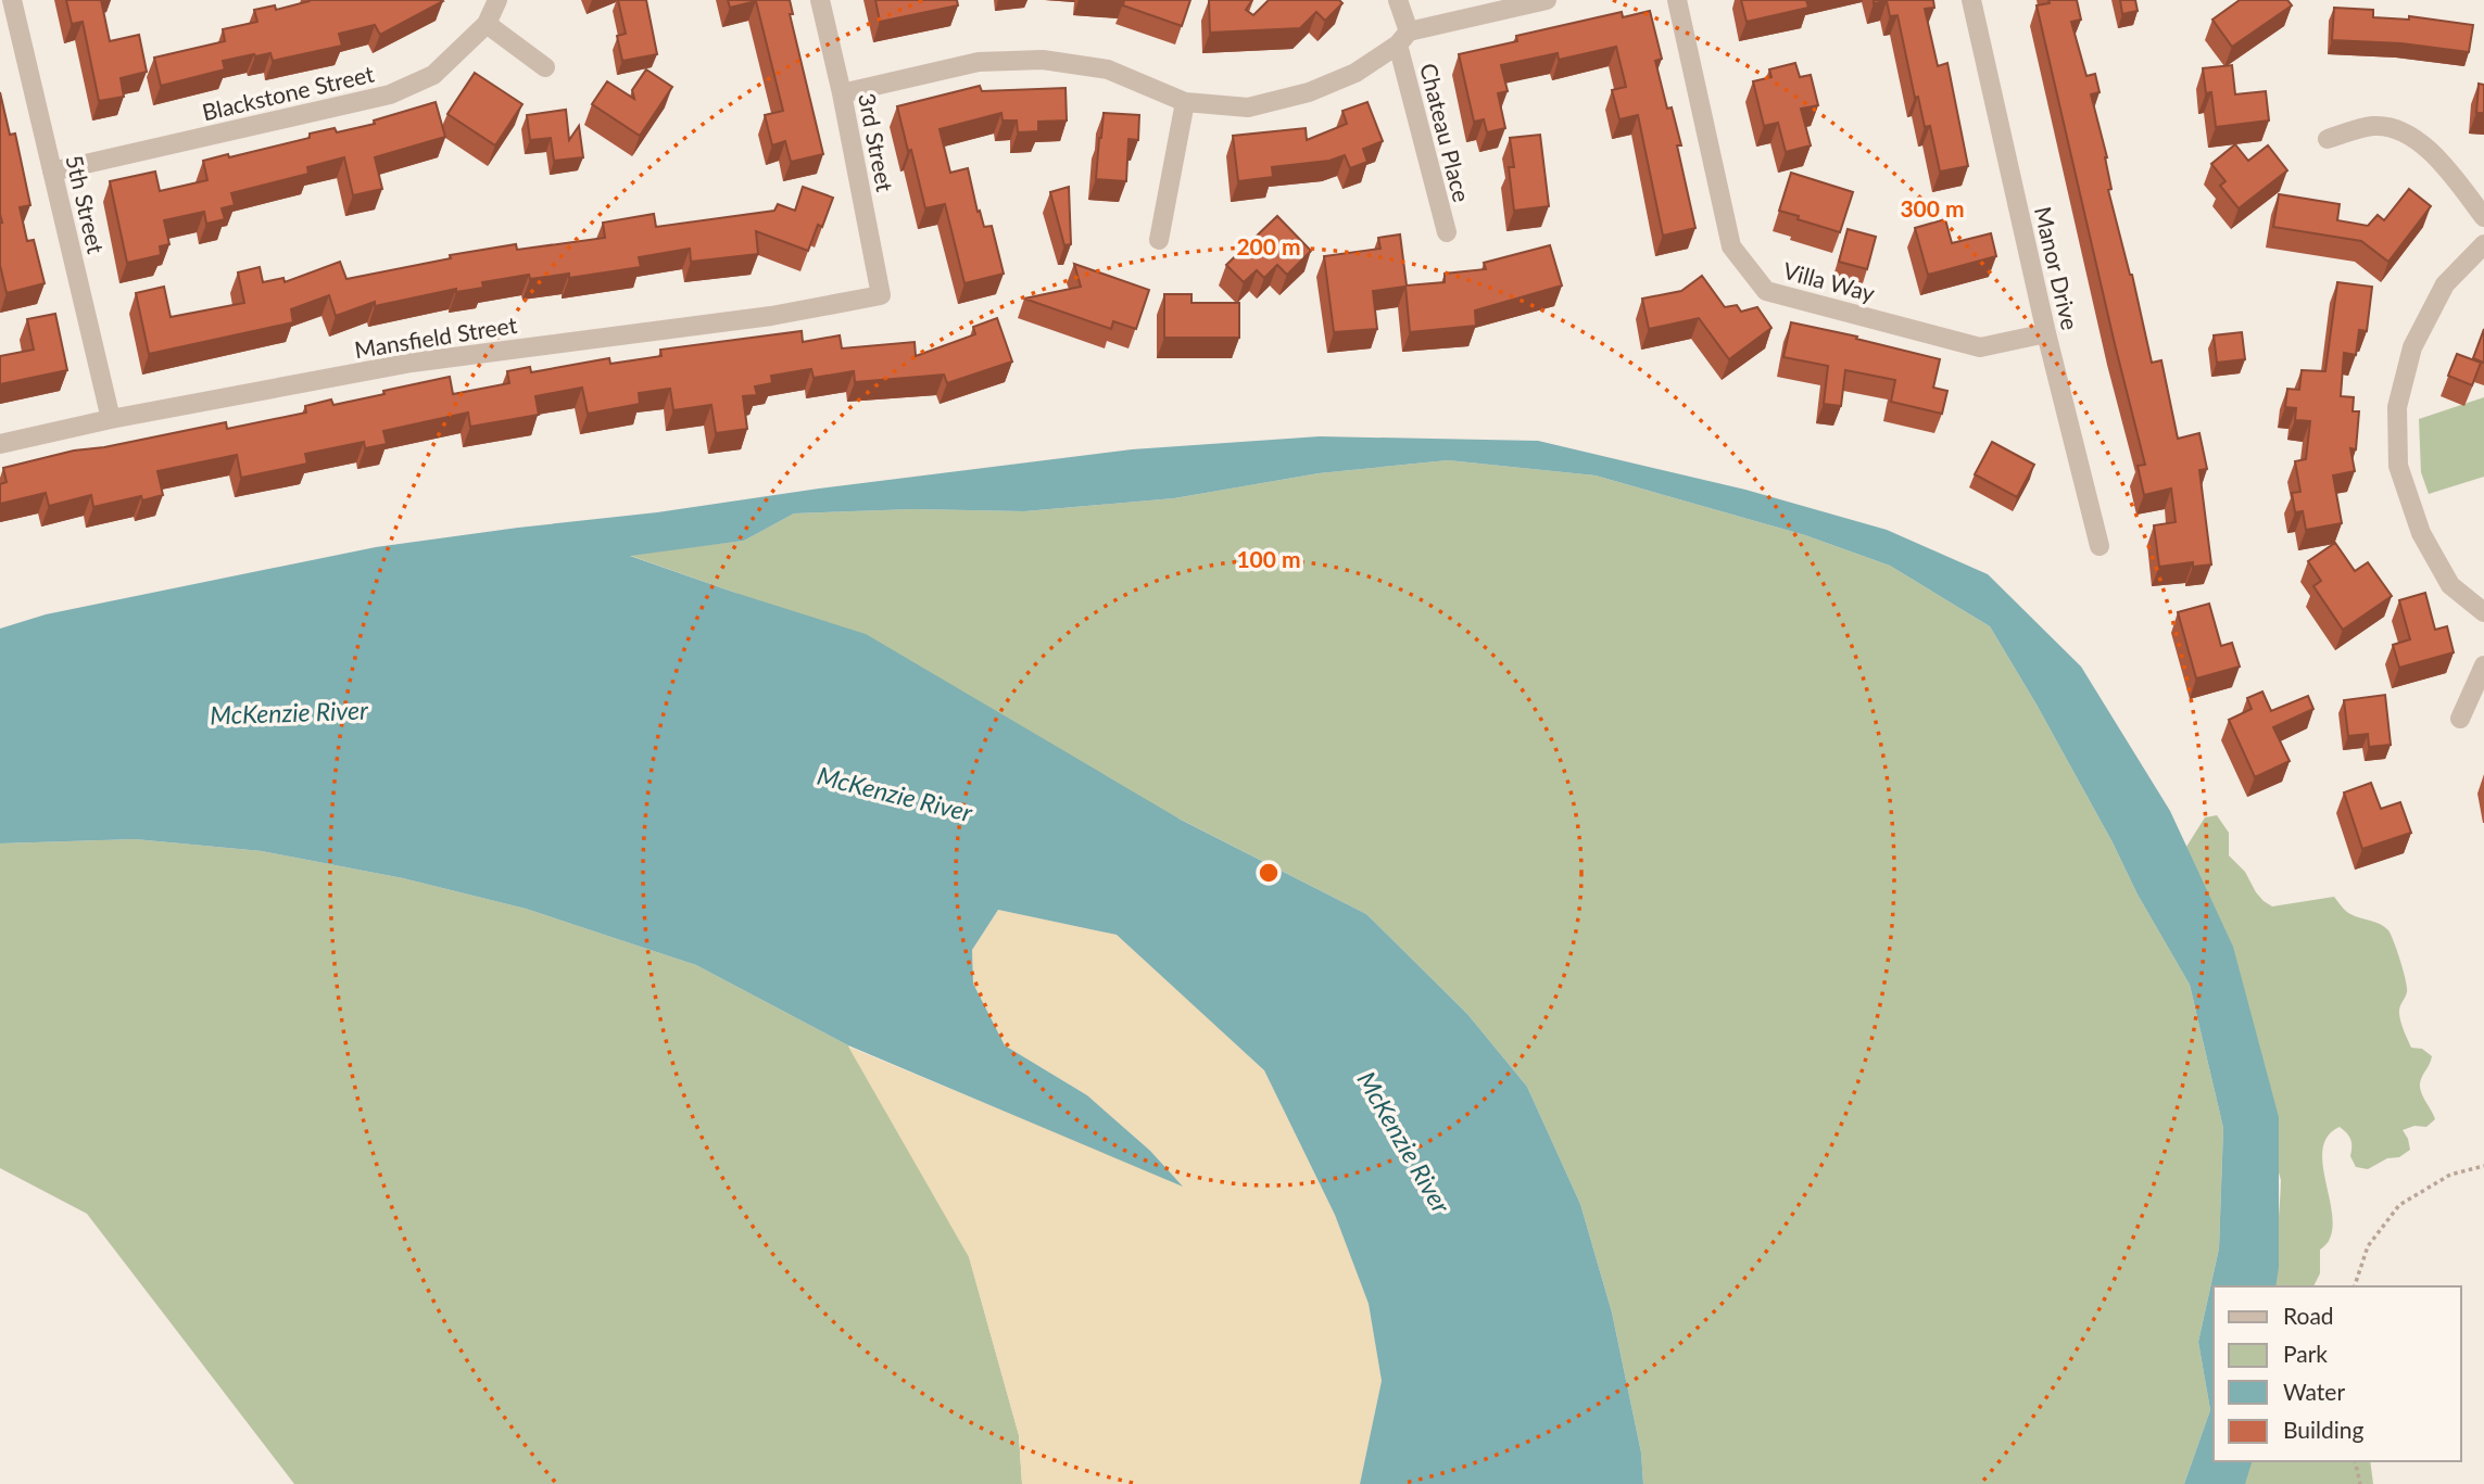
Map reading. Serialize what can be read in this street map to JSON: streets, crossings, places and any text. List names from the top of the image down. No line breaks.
{"streets":{"street":["Blackstone Street","Chateau Place","3rd Street","5th Street","Manor Drive","Villa Way","Mansfield Street"]},"crossings":[["Blackstone Street","5th Street"],["3rd Street","Mansfield Street"],["5th Street","Mansfield Street"],["Manor Drive","Villa Way"]],"water":["McKenzie River"],"legend":["Road","Park","Water","Building"],"rings":["300 m","200 m","100 m"]}
